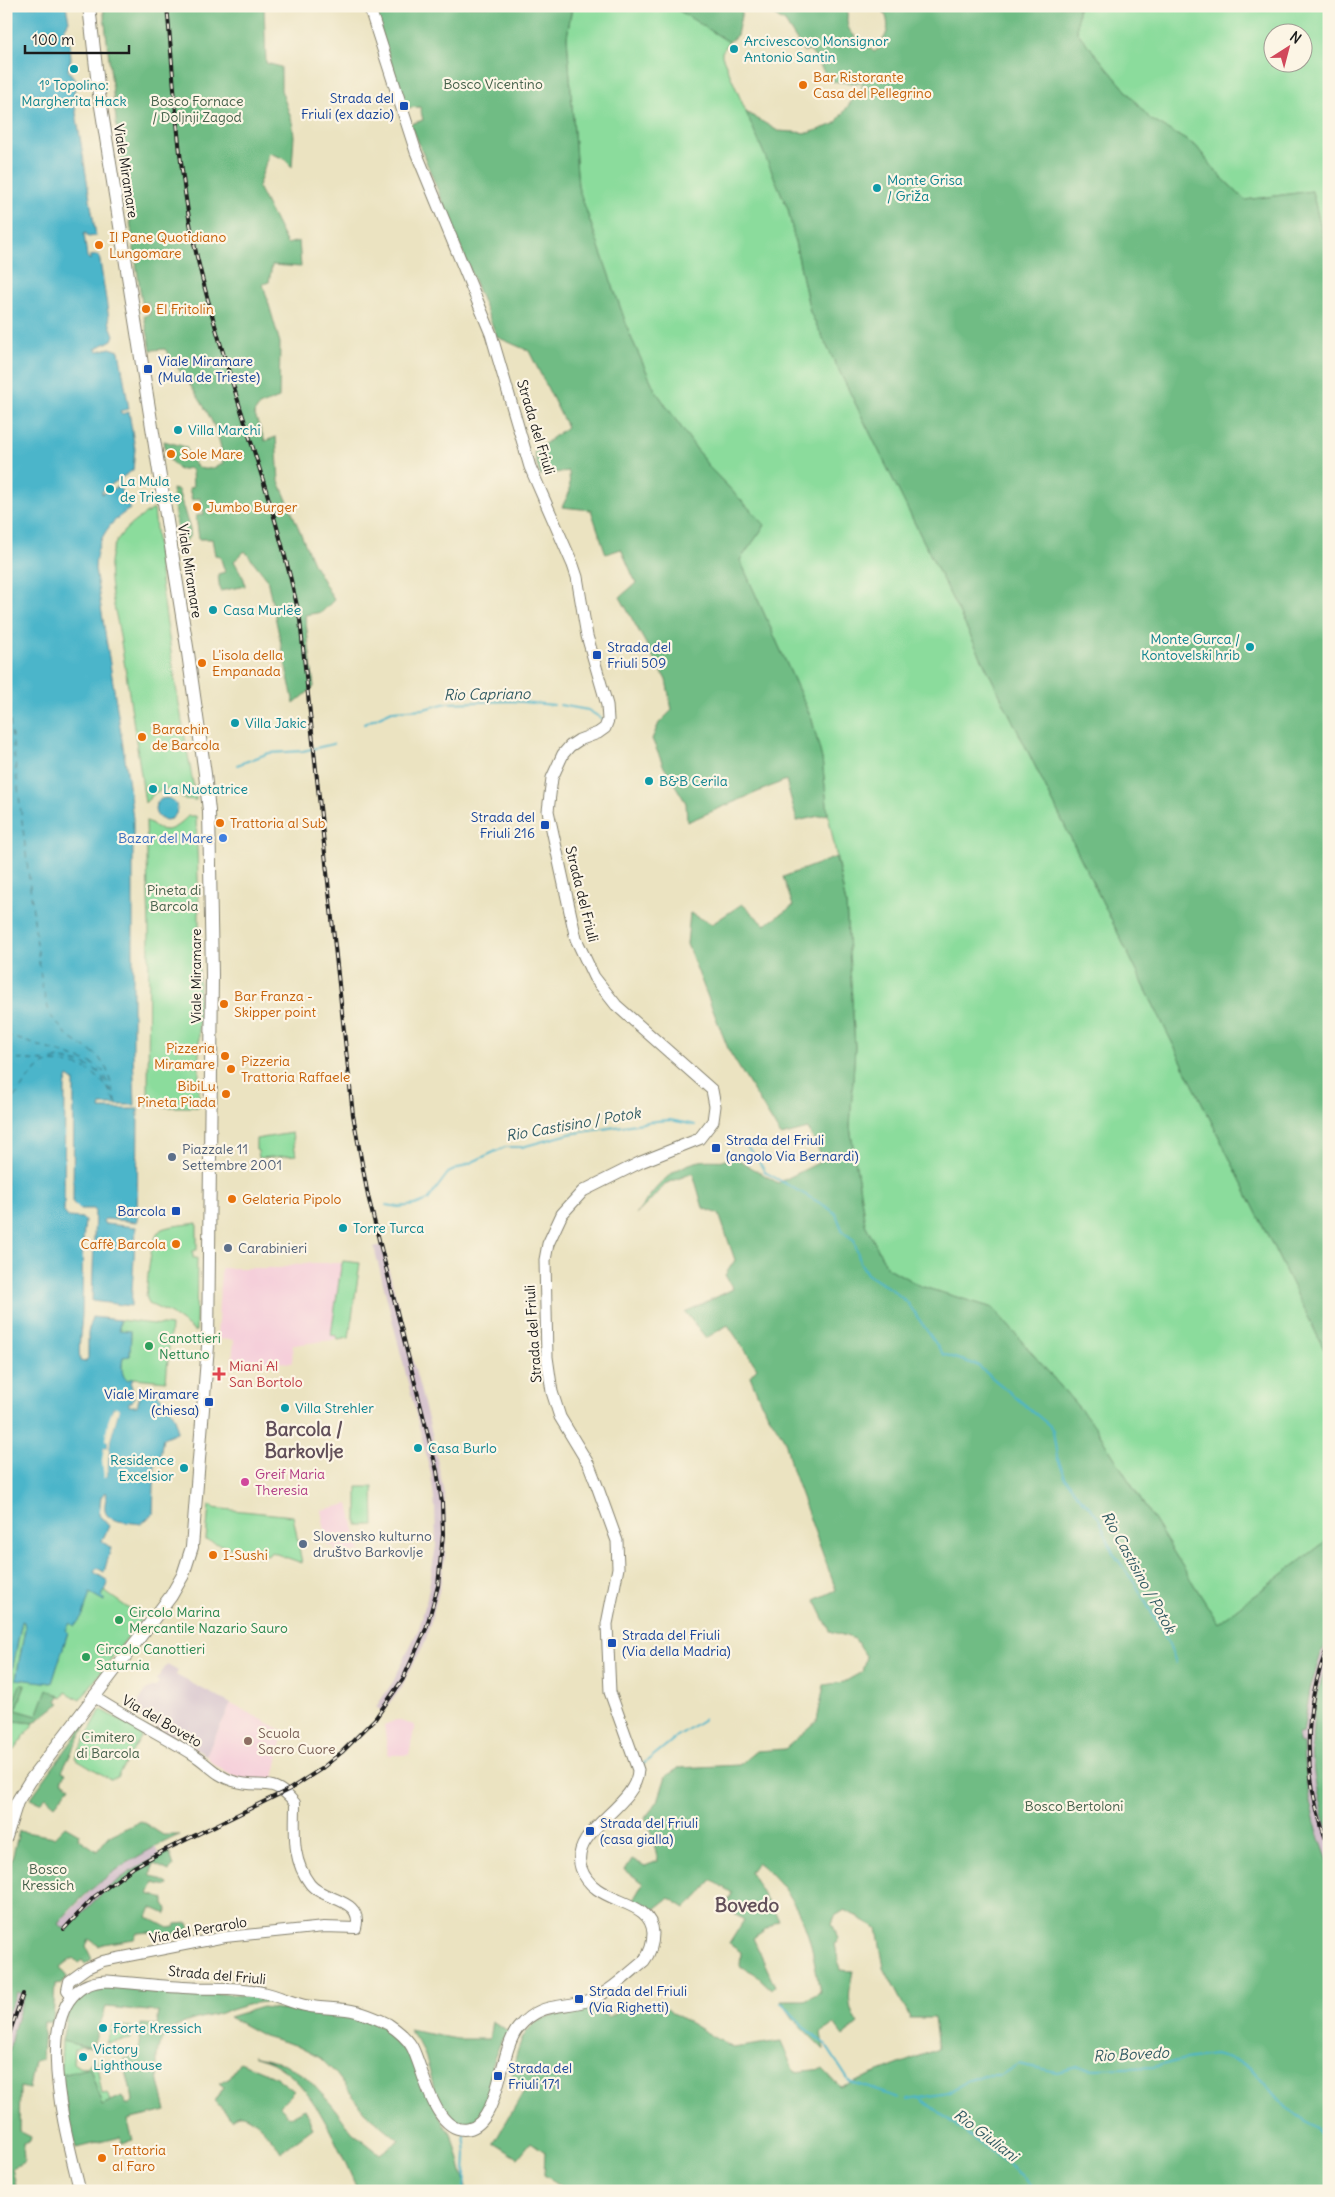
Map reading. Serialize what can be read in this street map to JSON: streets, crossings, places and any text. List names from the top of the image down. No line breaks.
{"streets":{"main road":["Viale Miramare","Strada del Friuli"],"street":["Via del Boveto","Via del Perarolo"]},"crossings":[["Viale Miramare","Via del Boveto"],["Strada del Friuli","Via del Perarolo"],["Via del Boveto","Via del Perarolo"]],"districts":["Barcola / Barkovlje","Bovedo"],"water":["Rio Capriano","Rio Castisino / Potok","Rio Bovedo","Rio Giuliani"],"parks":["Bosco Vicentino","Bosco Fornace / Doljnji Zagod","Pineta di Barcola","Cimitero di Barcola","Bosco Bertoloni","Bosco Kressich"],"places":{"other":["Arcivescovo Monsignor Antonio Santin","1º Topolino: Margherita Hack","Bar Ristorante Casa del Pellegrino","Monte Grisa / Griža","Il Pane Quotidiano Lungomare","El Fritolin","Villa Marchi","Sole Mare","La Mula de Trieste","Jumbo Burger","Casa Murlëe","Monte Gurca / Kontovelski hrib","L'isola della Empanada","Villa Jakic","Barachin de Barcola","B&B Cerila","La Nuotatrice","Trattoria al Sub","Bazar del Mare","Bar Franza - Skipper point","Pizzeria Miramare","Pizzeria Trattoria Raffaele","BibiLu Pineta Piada","Piazzale 11 Settembre 2001","Gelateria Pipolo","Torre Turca","Caffè Barcola","Carabinieri","Canottieri Nettuno","Villa Strehler","Casa Burlo","Residence Excelsior","Greif Maria Theresia","Slovensko kulturno društvo Barkovlje","I-Sushi","Circolo Marina Mercantile Nazario Sauro","Circolo Canottieri Saturnia","Scuola Sacro Cuore","Forte Kressich","Victory Lighthouse","Trattoria al Faro"],"transit":["Strada del Friuli (ex dazio)","Viale Miramare (Mula de Trieste)","Strada del Friuli 509","Strada del Friuli 216","Strada del Friuli (angolo Via Bernardi)","Barcola","Viale Miramare (chiesa)","Strada del Friuli (Via della Madria)","Strada del Friuli (casa gialla)","Strada del Friuli (Via Righetti)","Strada del Friuli 171"],"health":["Miani Al San Bortolo"]},"scale_bar":"100 m","north":"top right"}
